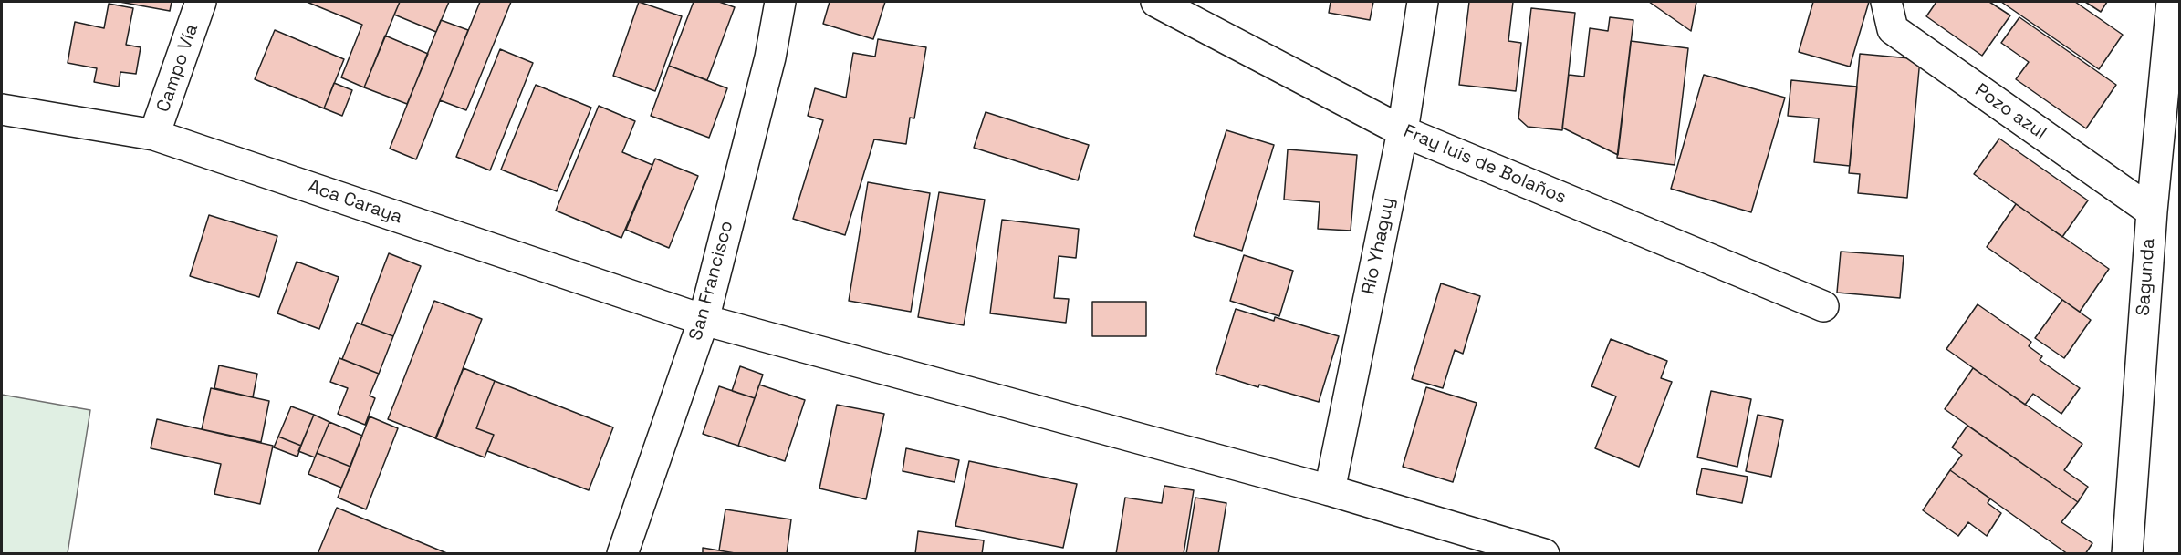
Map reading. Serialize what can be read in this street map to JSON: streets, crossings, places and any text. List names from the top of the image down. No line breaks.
{"streets":{"street":["Campo Vía","Pozo azul","Fray luis de Bolaños","Aca Caraya","Río Yhaguy","Sagunda","San Francisco"]},"crossings":[["Campo Vía","Aca Caraya"],["Pozo azul","Sagunda"],["Fray luis de Bolaños","Río Yhaguy"],["Aca Caraya","Río Yhaguy"],["Aca Caraya","San Francisco"]]}
